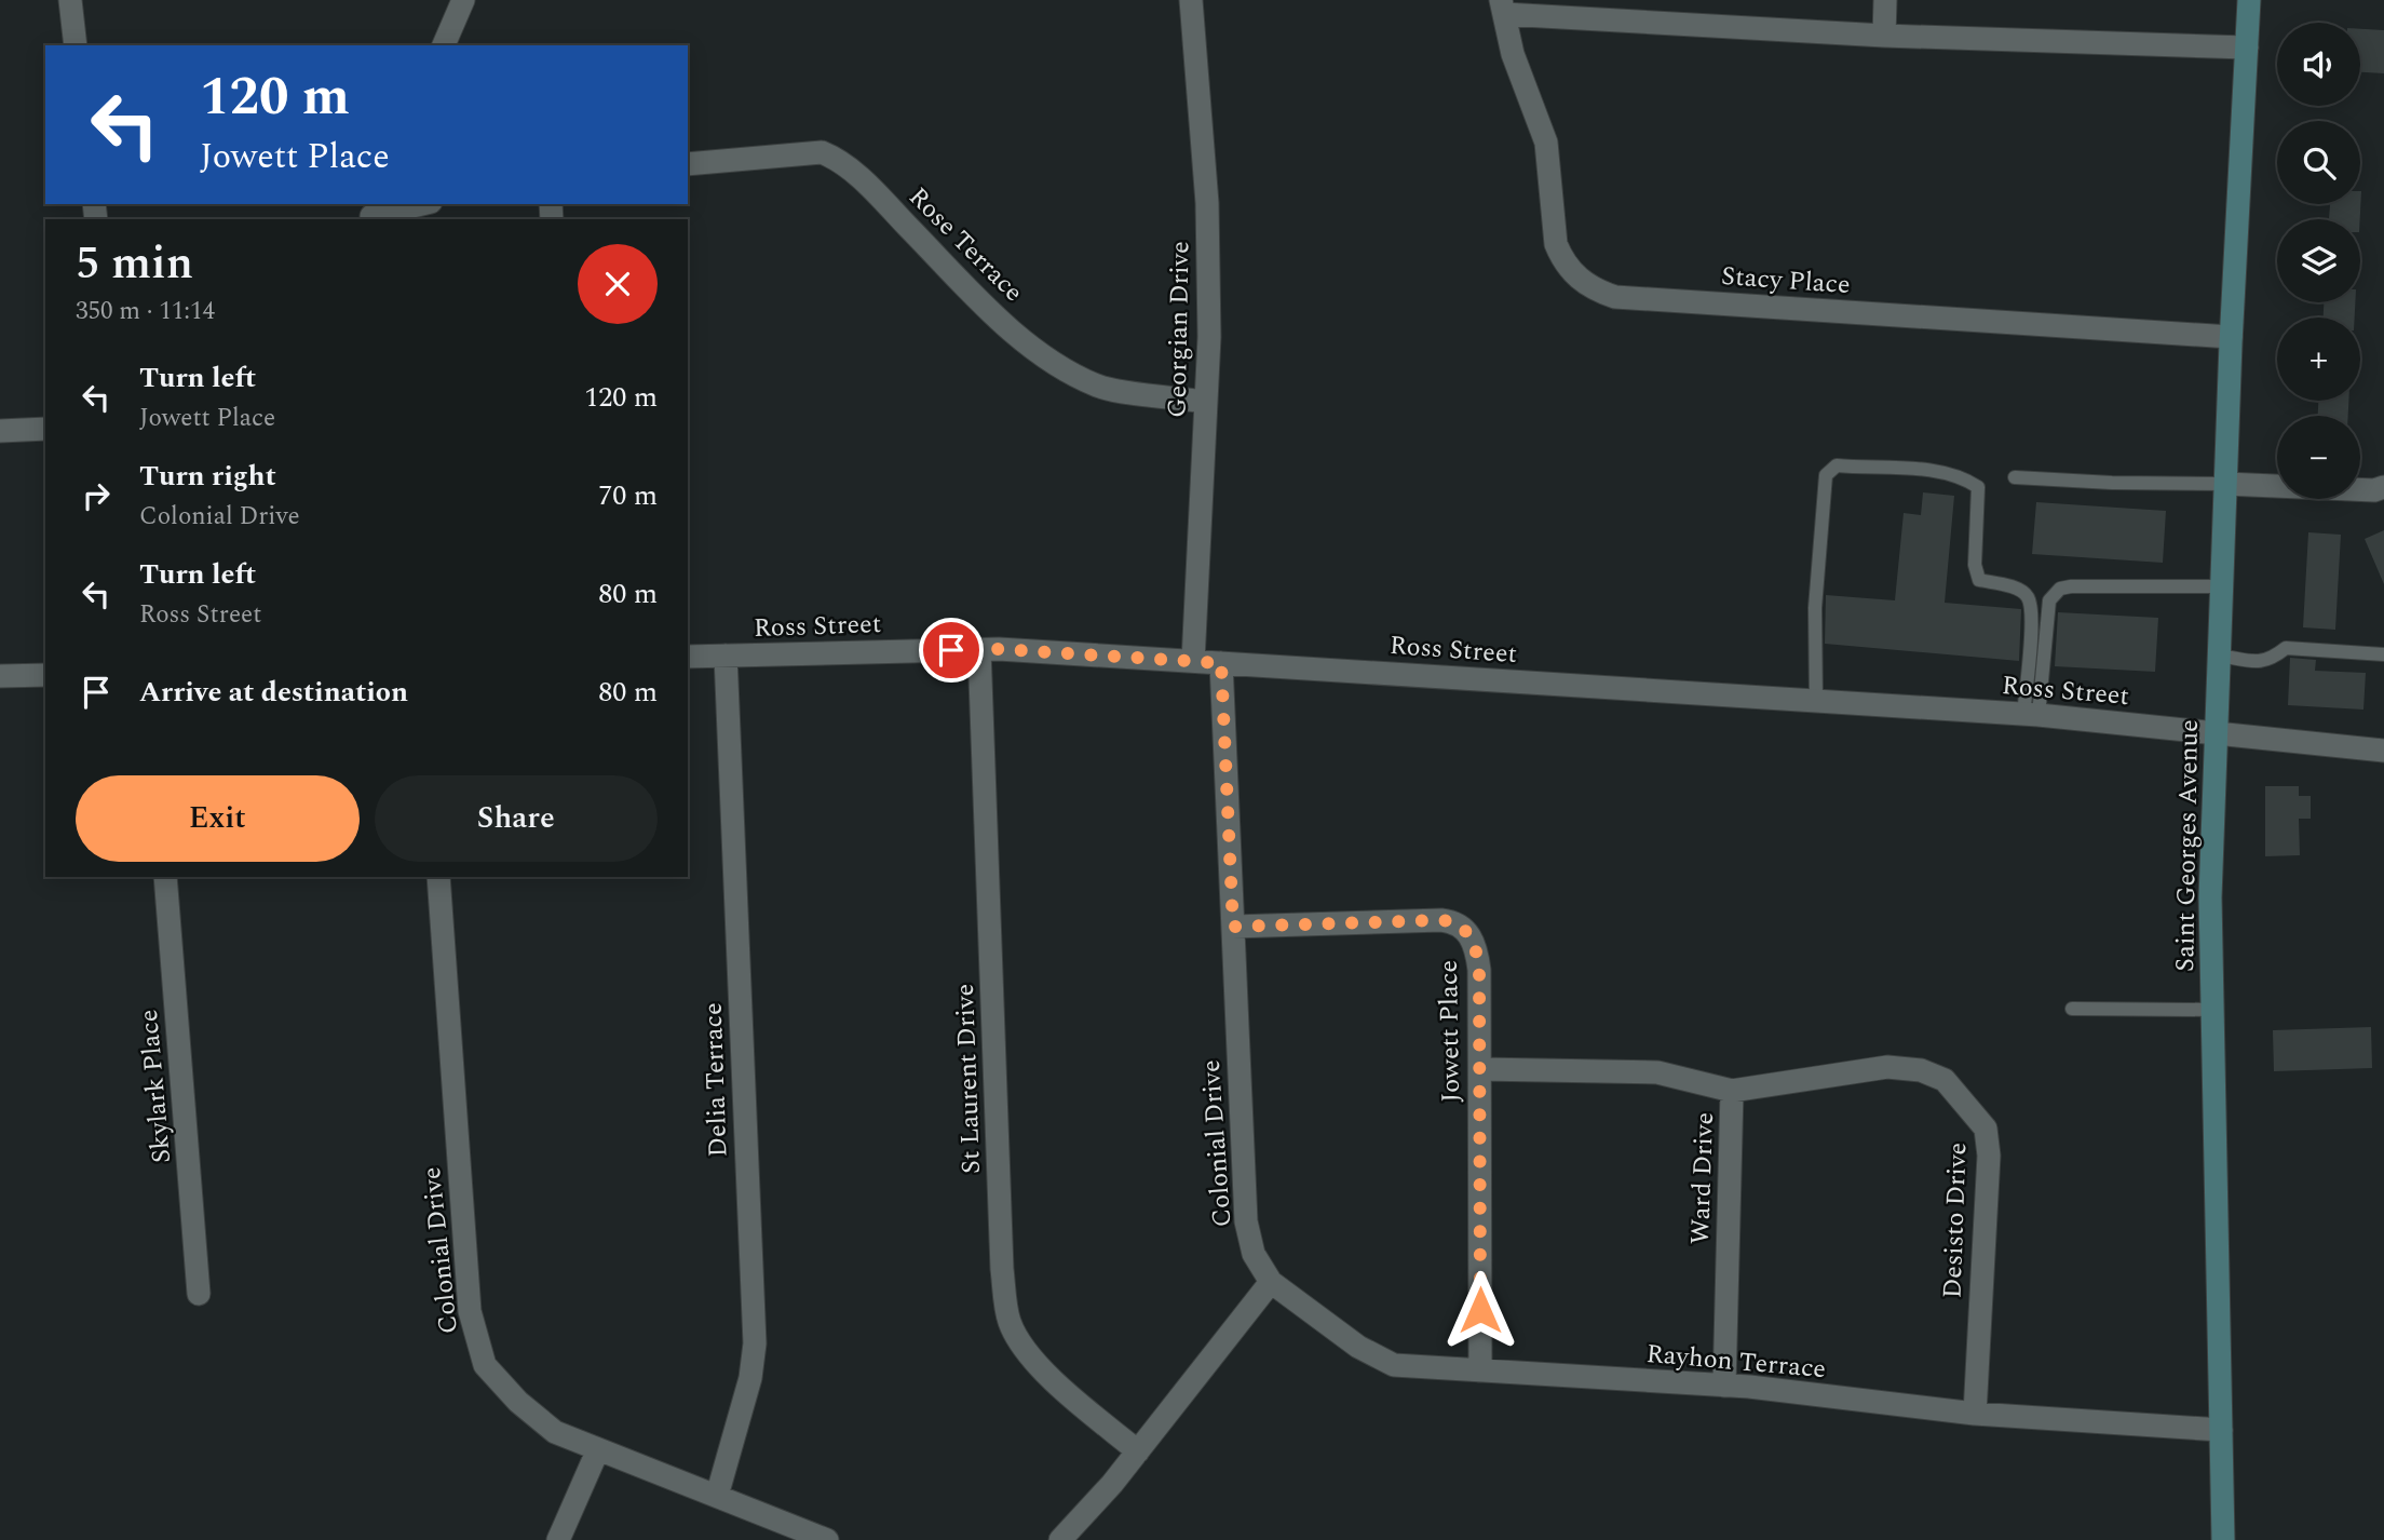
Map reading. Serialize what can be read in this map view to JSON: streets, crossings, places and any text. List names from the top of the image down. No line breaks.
{"streets":{"main road":["Saint Georges Avenue"],"street":["Rose Terrace","Stacy Place","Georgian Drive","Ross Street","Jowett Place","St Laurent Drive","Delia Terrace","Skylark Place","Colonial Drive","Ward Drive","Desisto Drive","Rayhon Terrace"]},"crossings":[["Rose Terrace","Georgian Drive"],["Stacy Place","Saint Georges Avenue"],["Georgian Drive","Ross Street"],["Ross Street","Saint Georges Avenue"],["Ross Street","St Laurent Drive"],["Ross Street","Delia Terrace"],["Ross Street","Colonial Drive"],["Saint Georges Avenue","Rayhon Terrace"],["Jowett Place","Colonial Drive"],["Jowett Place","Ward Drive"],["Jowett Place","Rayhon Terrace"],["Delia Terrace","Colonial Drive"],["Colonial Drive","Rayhon Terrace"],["Ward Drive","Desisto Drive"],["Ward Drive","Rayhon Terrace"],["Desisto Drive","Rayhon Terrace"]],"page":{"map_buttons":["+","−"],"turn":["120 m","Jowett Place"],"heading":["5 min","350 m · 11:14"],"list":[{"name":"Turn left","note":"Jowett Place","value":"120 m"},{"name":"Turn right","note":"Colonial Drive","value":"70 m"},{"name":"Turn left","note":"Ross Street","value":"80 m"},{"name":"Arrive at destination","value":"80 m"}],"buttons":["Exit","Share"]}}
